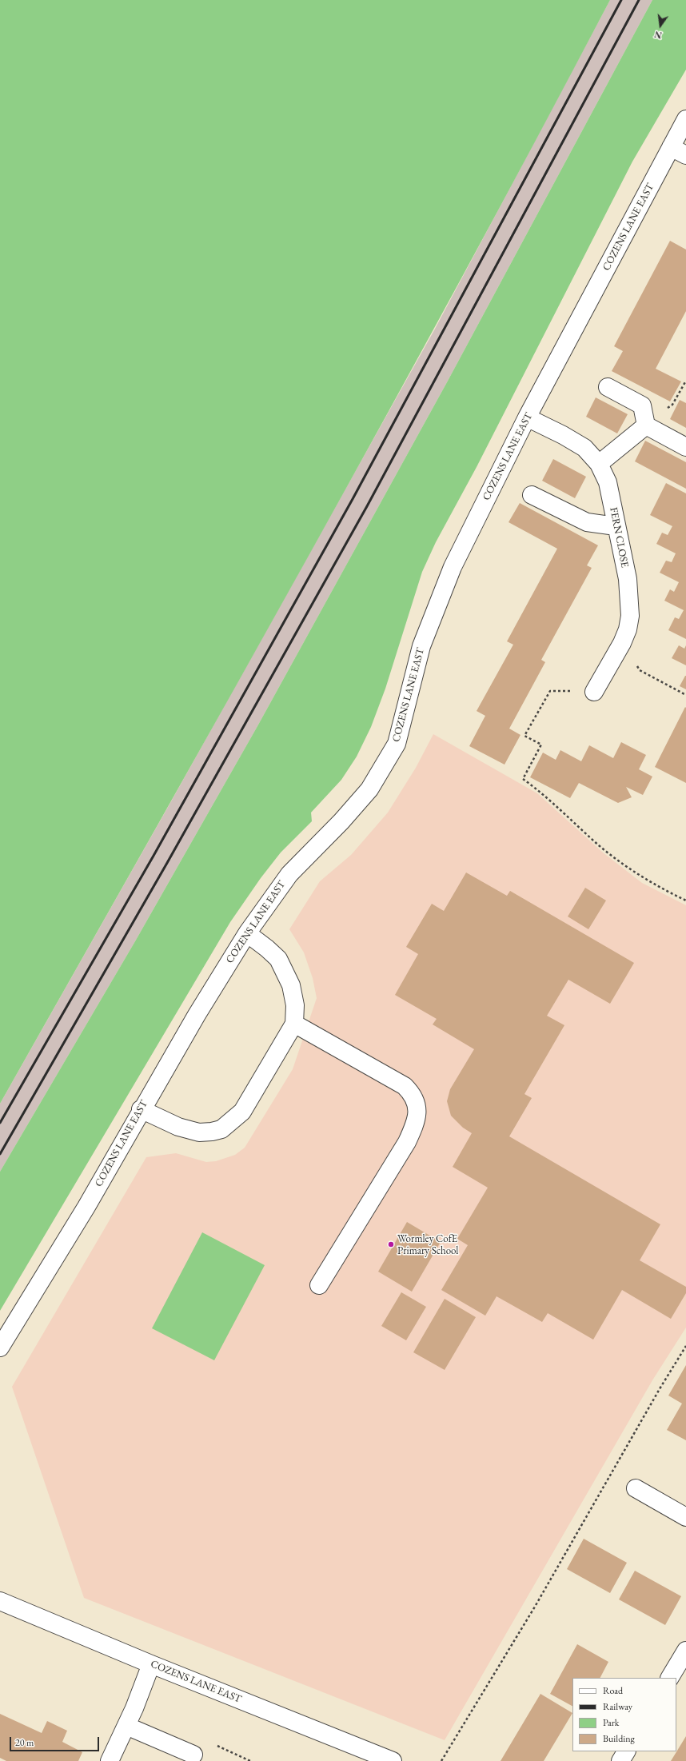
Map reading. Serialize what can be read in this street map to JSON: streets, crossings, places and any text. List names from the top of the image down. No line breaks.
{"streets":{"street":["COZENS LANE EAST","FERN CLOSE"]},"crossings":[["COZENS LANE EAST","FERN CLOSE"]],"places":["Wormley CofE Primary School"],"legend":["Road","Railway","Park","Building"],"scale_bar":"20 m","north":"bottom"}
